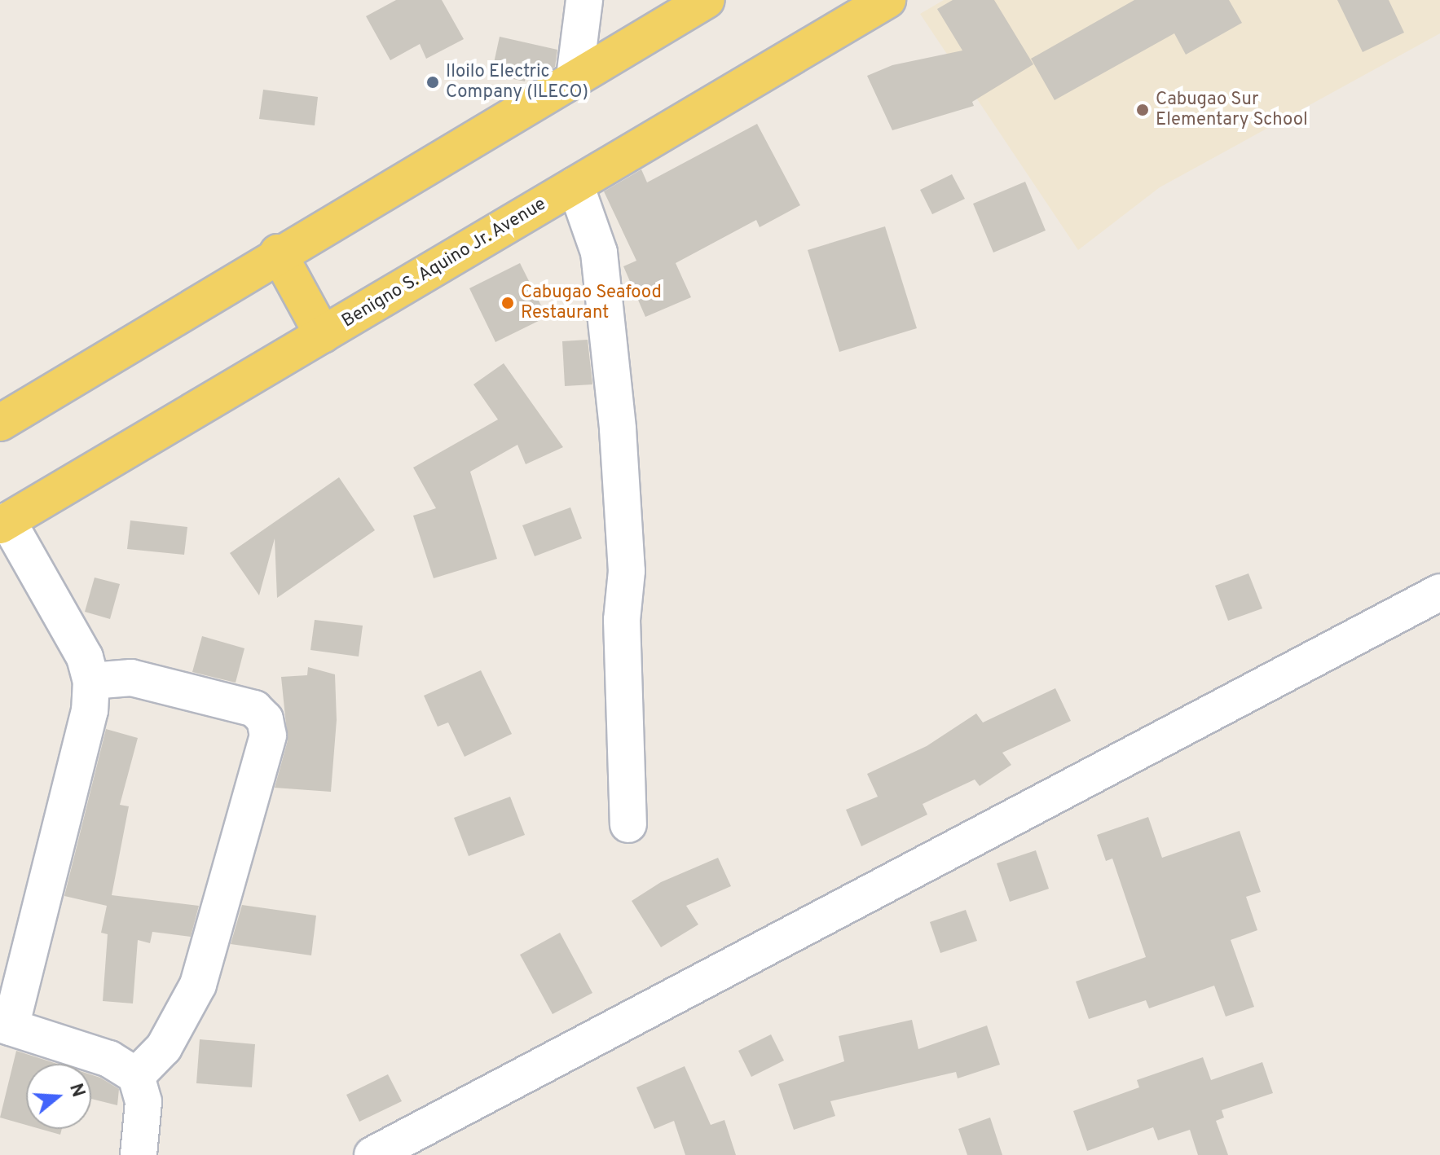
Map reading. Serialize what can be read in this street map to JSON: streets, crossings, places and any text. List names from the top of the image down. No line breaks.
{"streets":{"main road":["Benigno S. Aquino Jr. Avenue"]},"places":["Iloilo Electric Company (ILECO)","Cabugao Sur Elementary School","Cabugao Seafood Restaurant"],"north":"right"}
